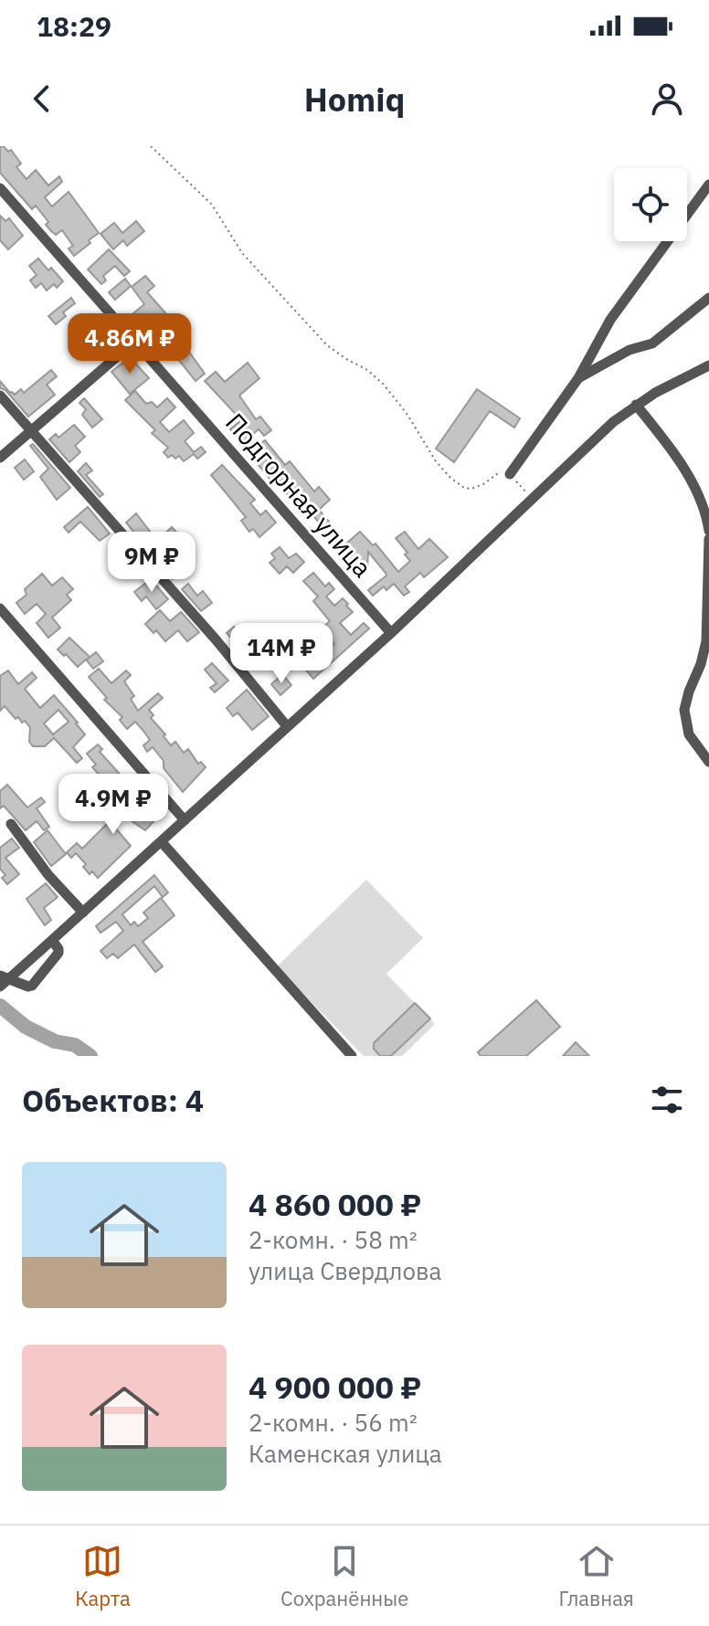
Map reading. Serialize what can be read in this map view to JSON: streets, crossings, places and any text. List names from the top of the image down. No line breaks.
{"streets":{"street":["Подгорная улица"]},"page":{"status":"18:29","header":"Homiq","price":["4.86M ₽","9M ₽","14M ₽","4.9M ₽"],"heading":"Объектов: 4","list":[{"name":"4 860 000 ₽","note":"2-комн. · 58 m² · улица Свердлова"},{"name":"4 900 000 ₽","note":"2-комн. · 56 m² · Каменская улица"}],"tabs":["Карта","Сохранённые","Главная"]}}
